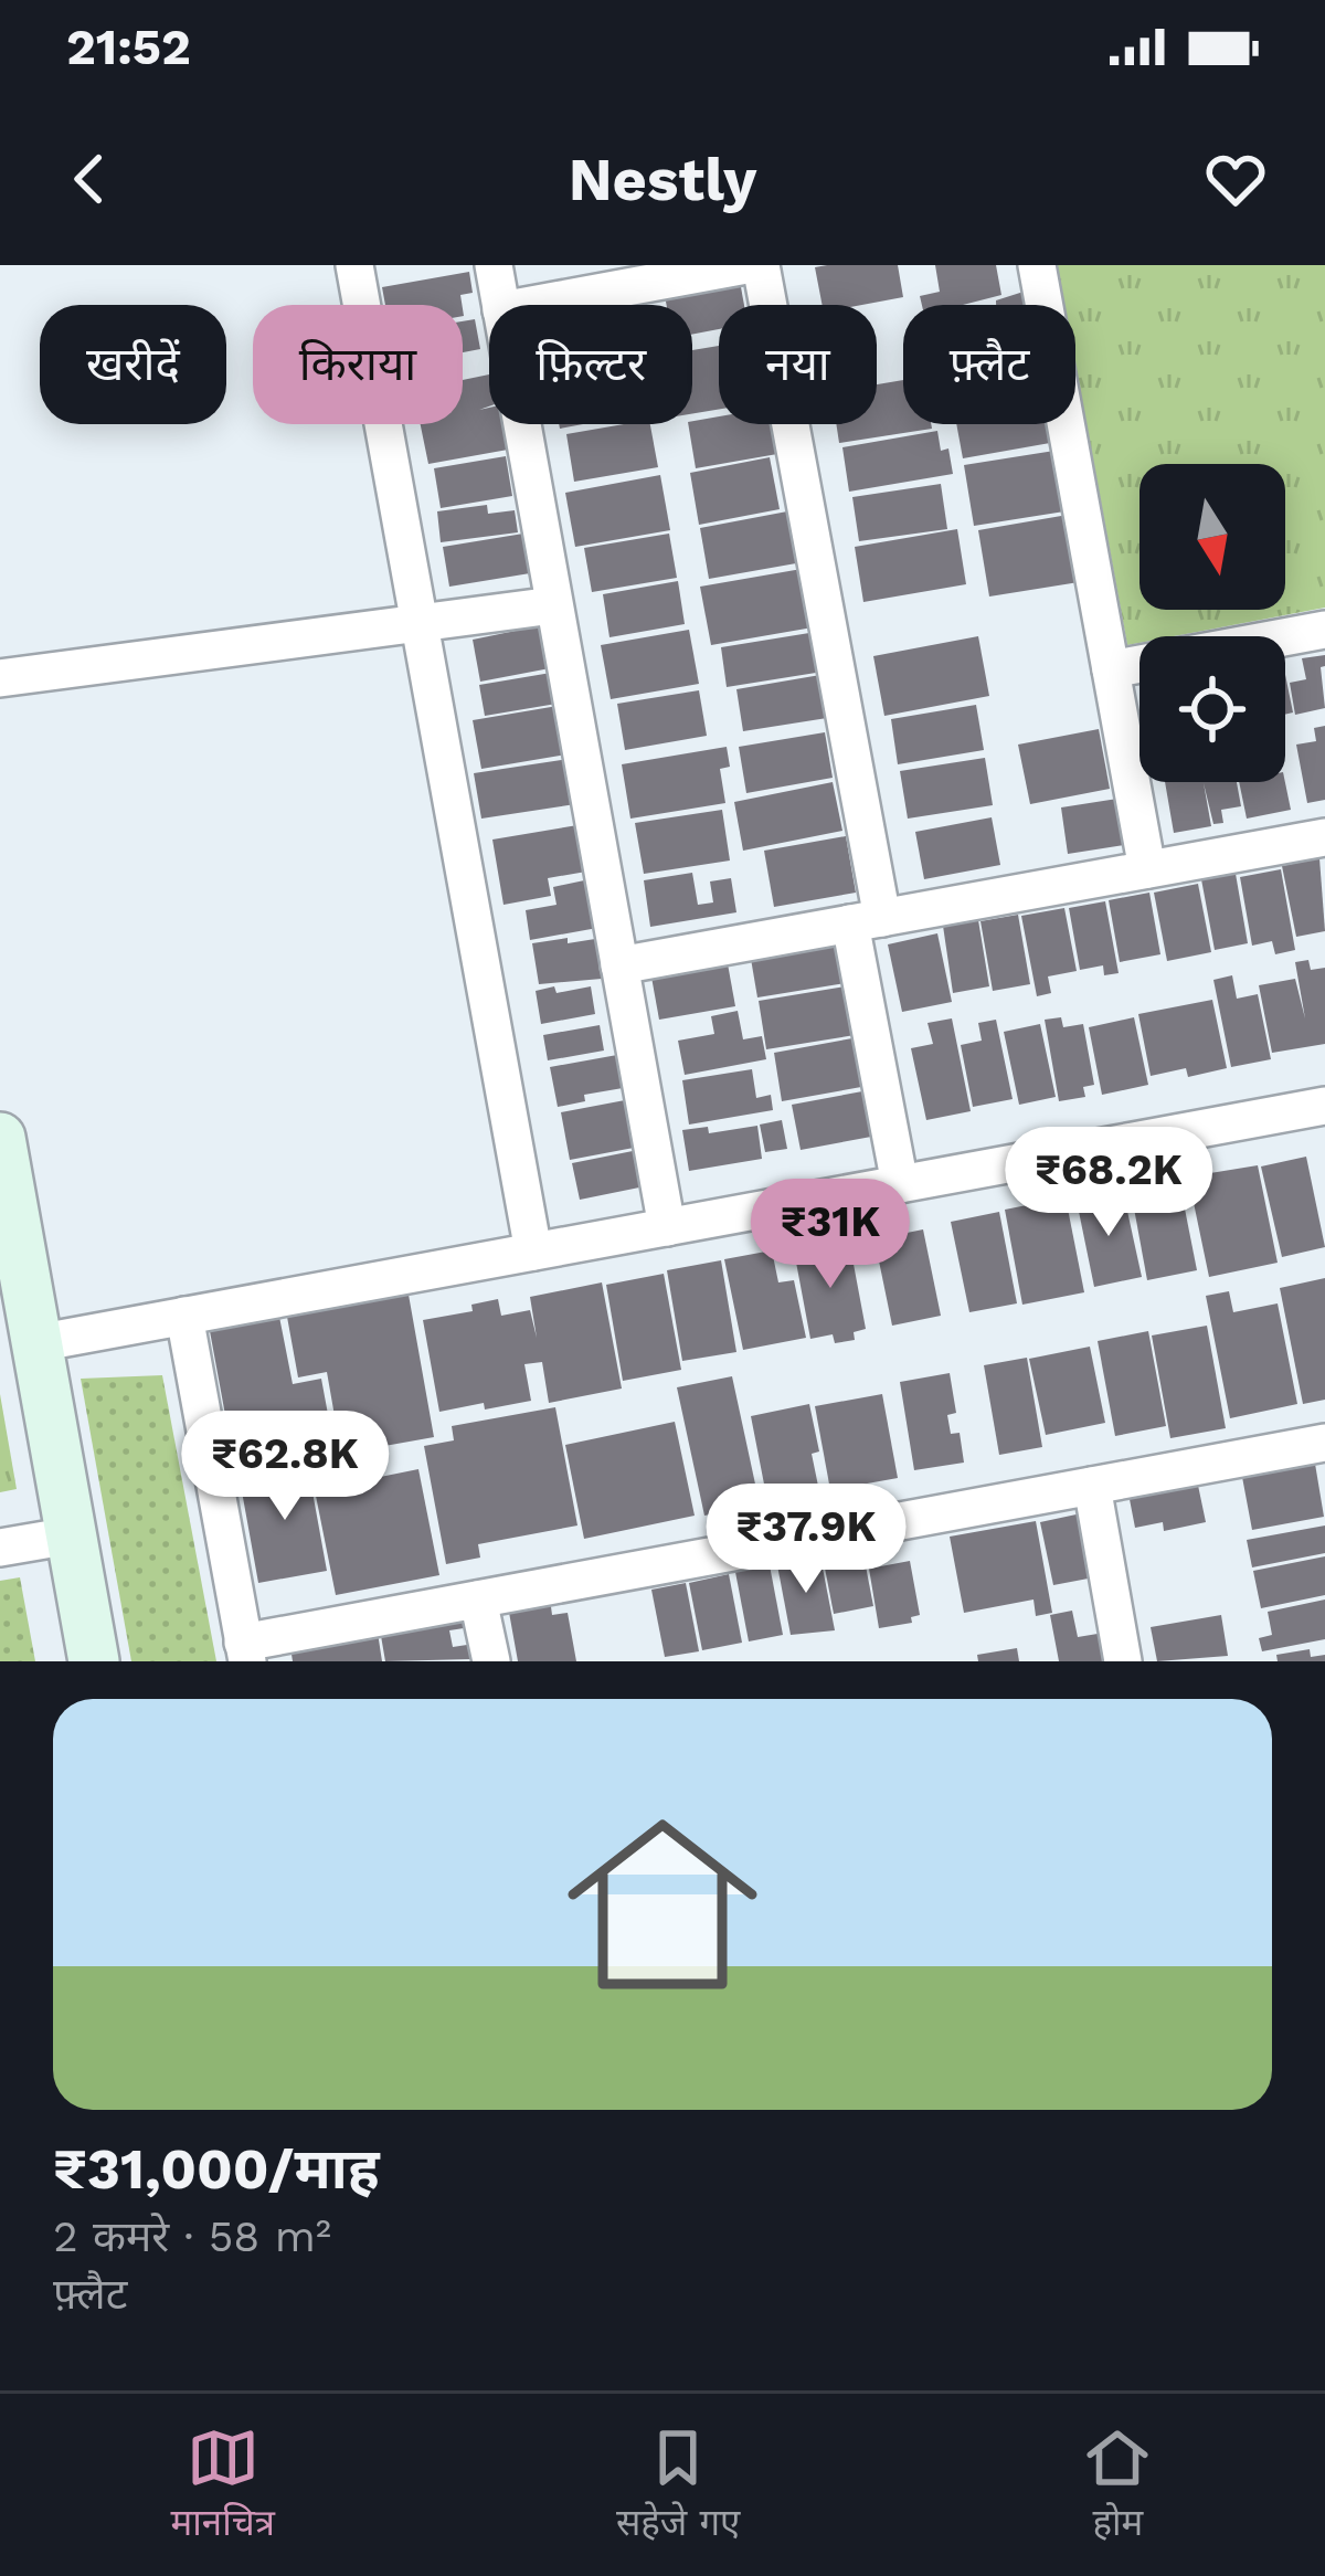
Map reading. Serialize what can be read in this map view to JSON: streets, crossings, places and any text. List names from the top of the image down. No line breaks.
{"north":"bottom","page":{"status":"21:52","header":"Nestly","chip":["खरीदें","किराया","फ़िल्टर","नया","फ़्लैट"],"price":["₹68.2K","₹31K","₹62.8K","₹37.9K"],"list":[{"name":"₹31,000/माह","note":"2 कमरे · 58 m² · फ़्लैट"}],"tabs":["मानचित्र","सहेजे गए","होम"]}}
